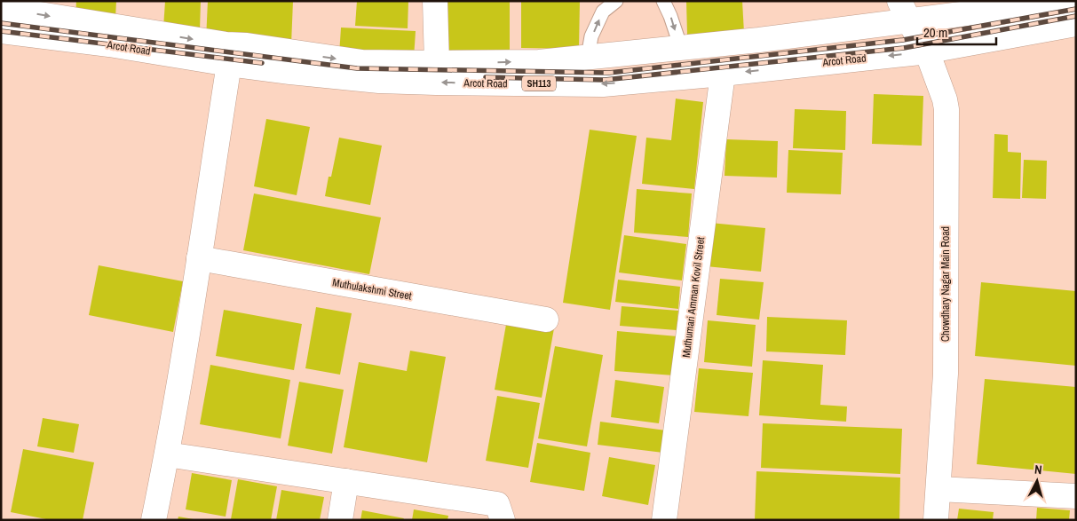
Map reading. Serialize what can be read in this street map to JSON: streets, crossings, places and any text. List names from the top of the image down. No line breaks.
{"streets":{"street":["Arcot Road","SH113","Chowdhary Nagar Main Road","Muthulakshmi Street","Muthumari Amman Kovil Street"]},"crossings":[["Arcot Road","Chowdhary Nagar Main Road"],["Arcot Road","Muthumari Amman Kovil Street"]],"scale_bar":"20 m","north":"top"}
